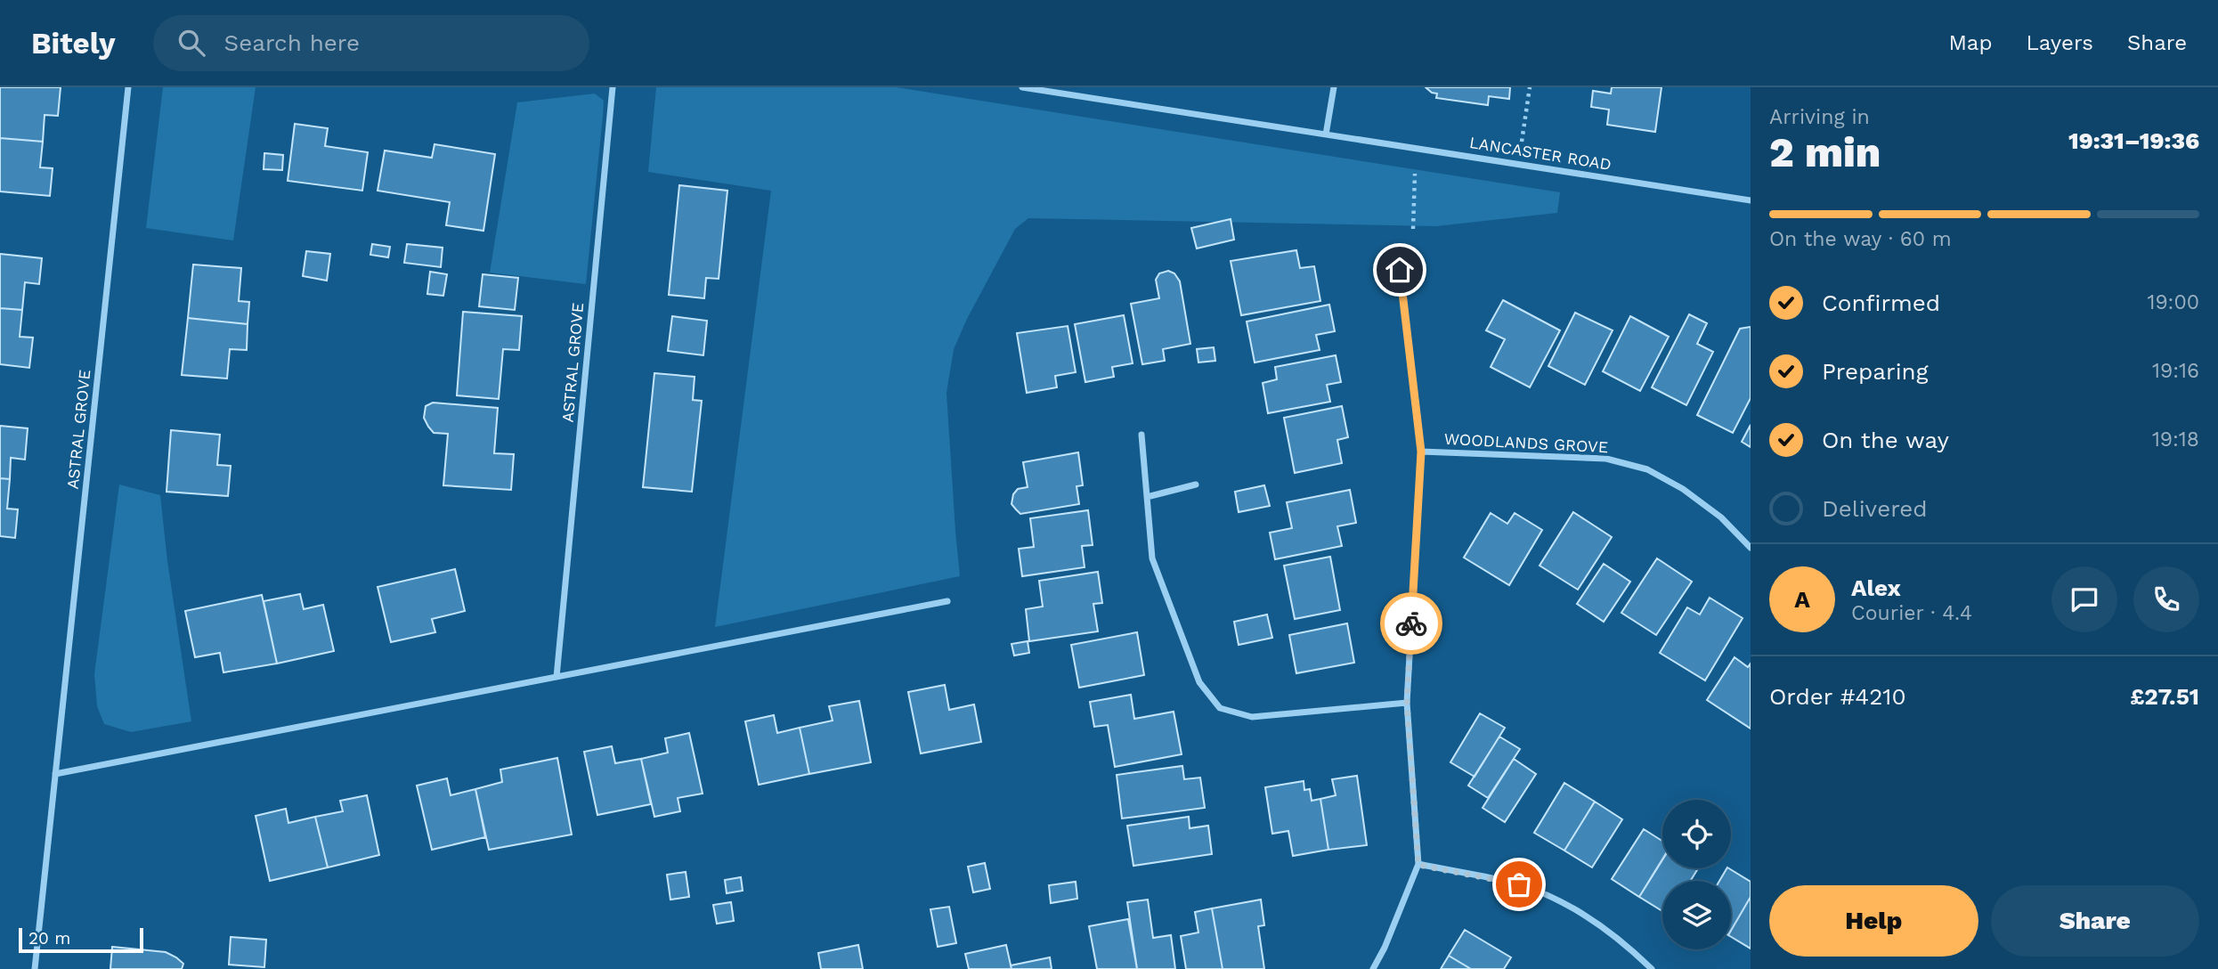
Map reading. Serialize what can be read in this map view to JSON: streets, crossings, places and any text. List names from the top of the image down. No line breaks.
{"streets":{"street":["LANCASTER ROAD","ASTRAL GROVE","WOODLANDS GROVE"]},"scale_bar":"20 m","page":{"header":"Bitely","search":"Search here","nav":["Map","Layers","Share"],"heading":["2 min","Arriving in","19:31–19:36"],"panel":["Alex","Courier · 4.4","Order #4210","£27.51"],"bar":"On the way · 60 m","list":[["Confirmed","19:00"],["Preparing","19:16"],["On the way","19:18"],"Delivered"],"round":"A","buttons":["Help","Share"],"scale":"20 m"}}
